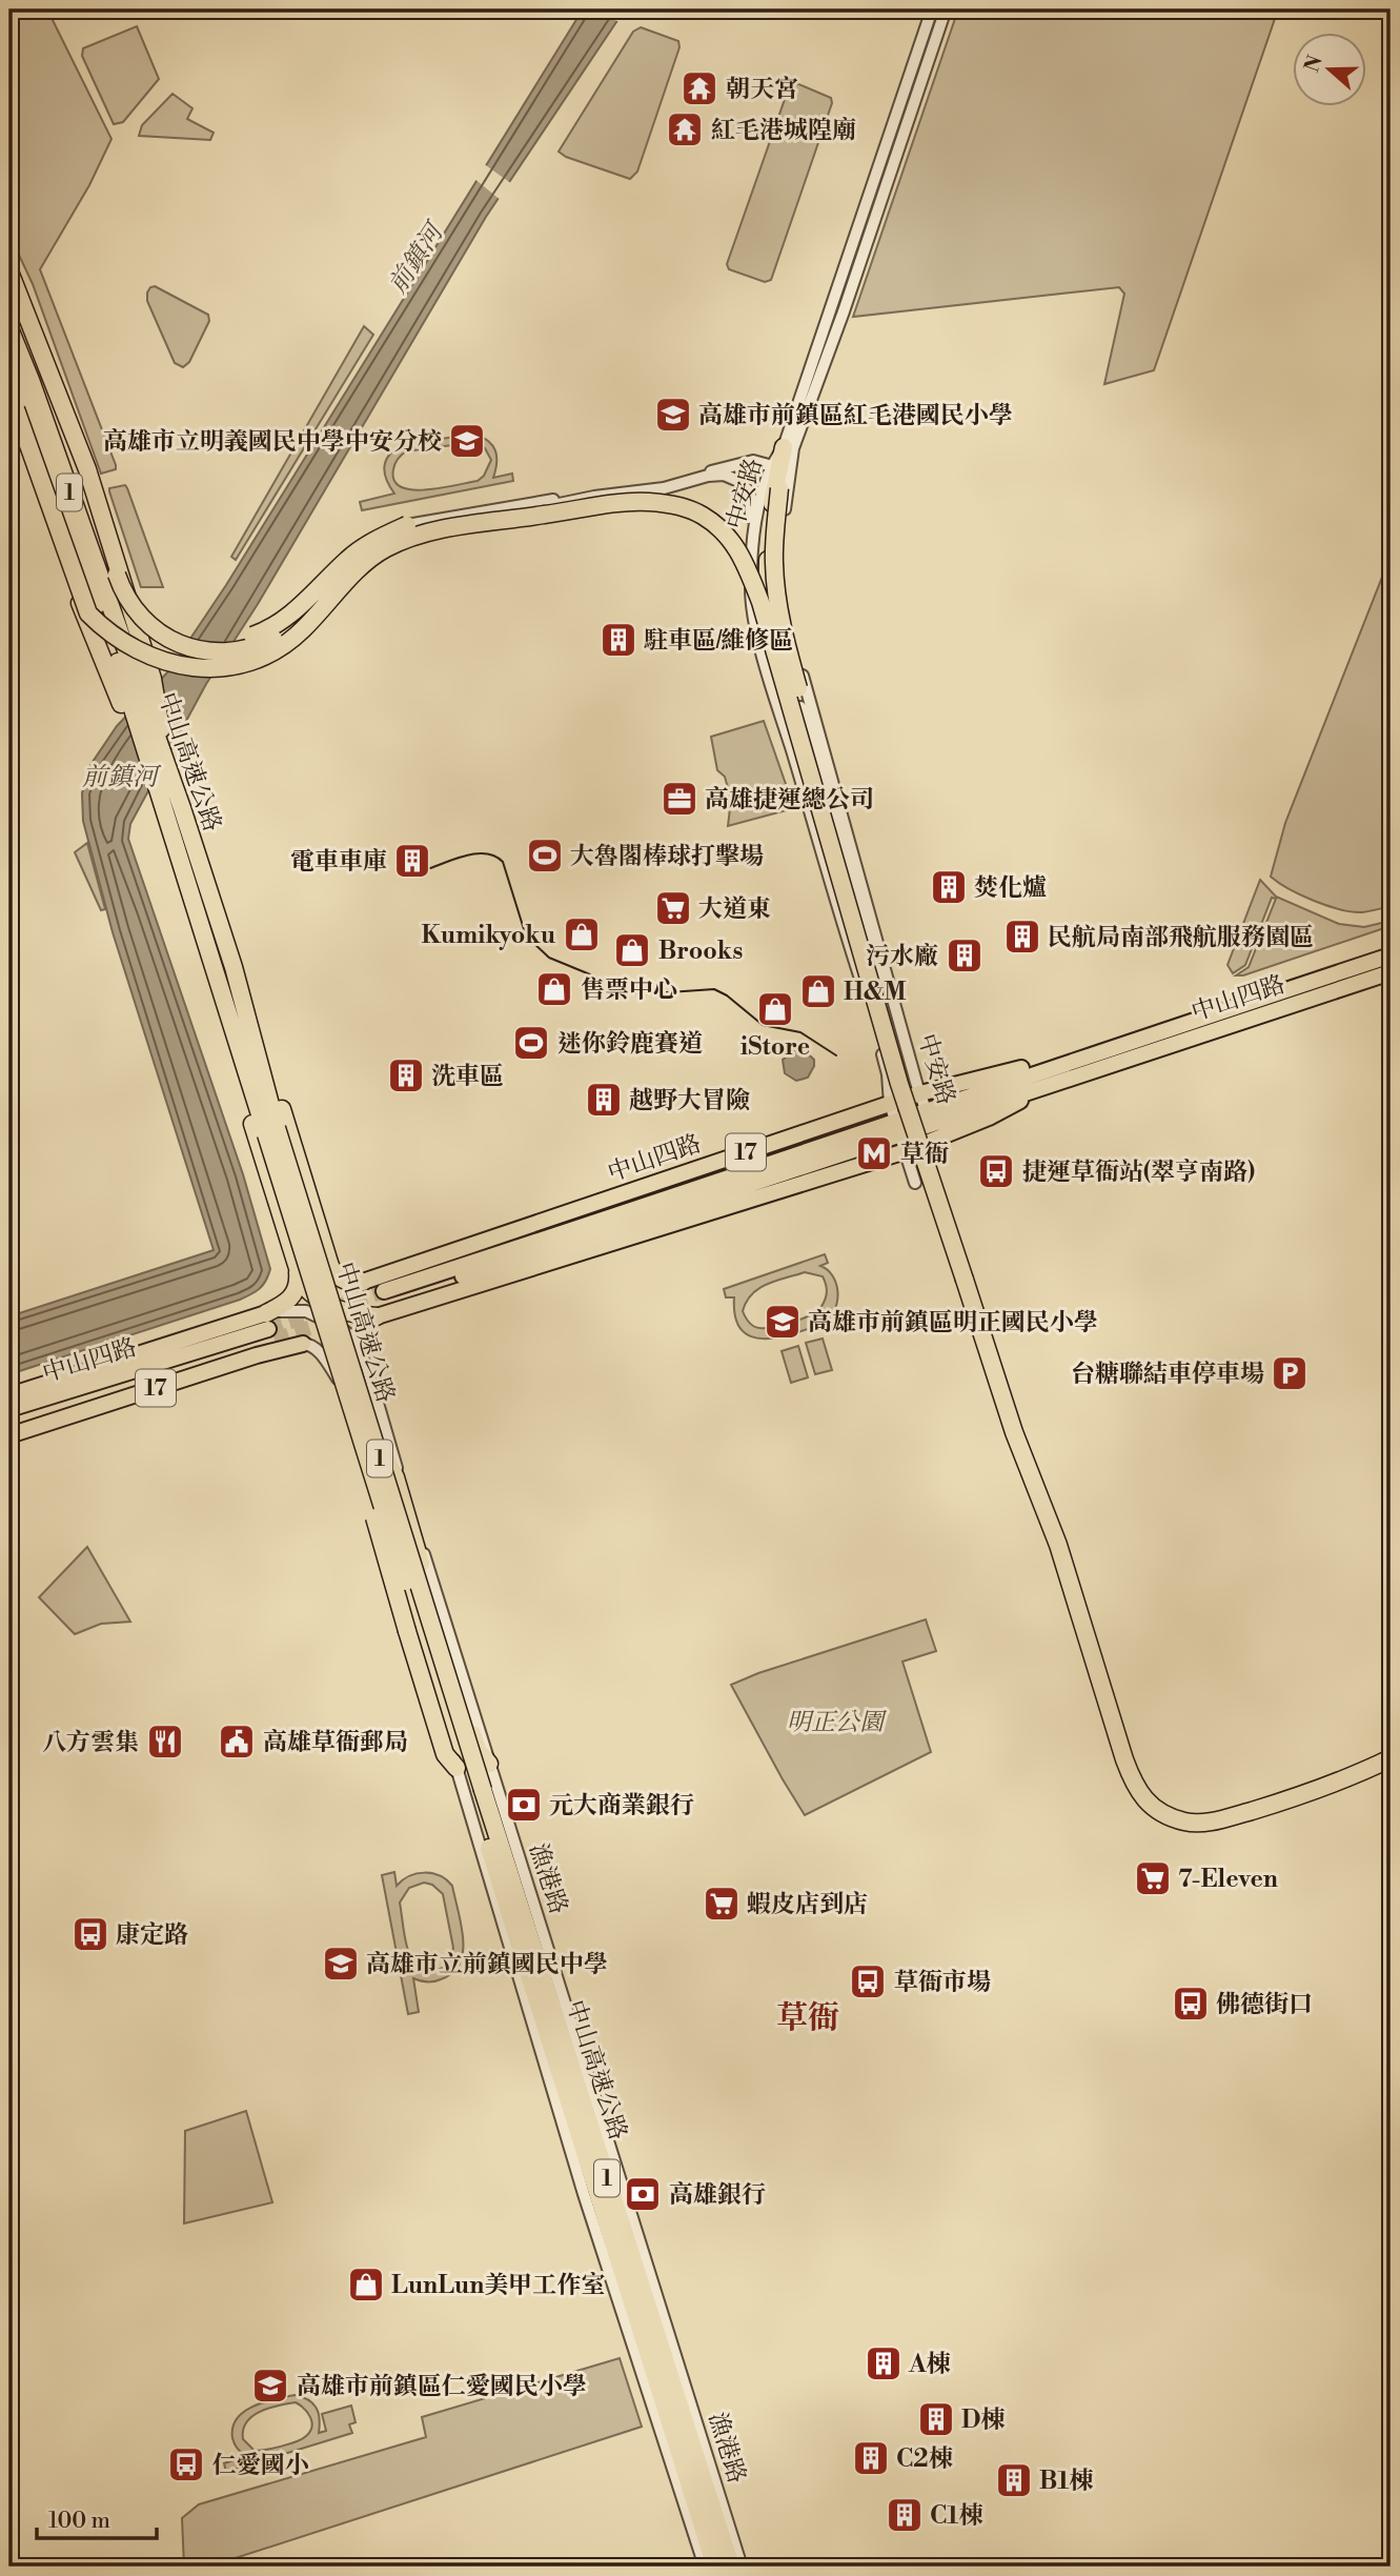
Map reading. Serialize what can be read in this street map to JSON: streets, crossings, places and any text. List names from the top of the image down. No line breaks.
{"streets":{"highway":["1","中山高速公路"],"main road":["中山四路","17"],"street":["中安路","漁港路"]},"crossings":[["中安路","中山四路"],["中山四路","漁港路"]],"districts":["草衙"],"water":["前鎮河"],"parks":["明正公園"],"places":{"temple":["朝天宮","紅毛港城隍廟"],"school or university":["高雄市前鎮區紅毛港國民小學","高雄市立明義國民中學中安分校","高雄市前鎮區明正國民小學","高雄市立前鎮國民中學","高雄市前鎮區仁愛國民小學"],"building":["駐車區/維修區","電車車庫","焚化爐","民航局南部飛航服務園區","污水廠","洗車區","越野大冒險","A棟","D棟","C2棟","B1棟","C1棟"],"office":["高雄捷運總公司"],"sports":["大魯閣棒球打擊場","迷你鈴鹿賽道"],"supermarket":["大道東","7-Eleven","蝦皮店到店"],"shop":["Kumikyoku","Brooks","售票中心","H&M","iStore","LunLun美甲工作室"],"metro station":["草衙"],"bus stop":["捷運草衙站(翠亨南路)","康定路","草衙市場","佛德街口","仁愛國小"],"parking":["台糖聯結車停車場"],"restaurant":["八方雲集"],"public building":["高雄草衙郵局"],"bank":["元大商業銀行","高雄銀行"]},"scale_bar":"100 m","north":"left"}
